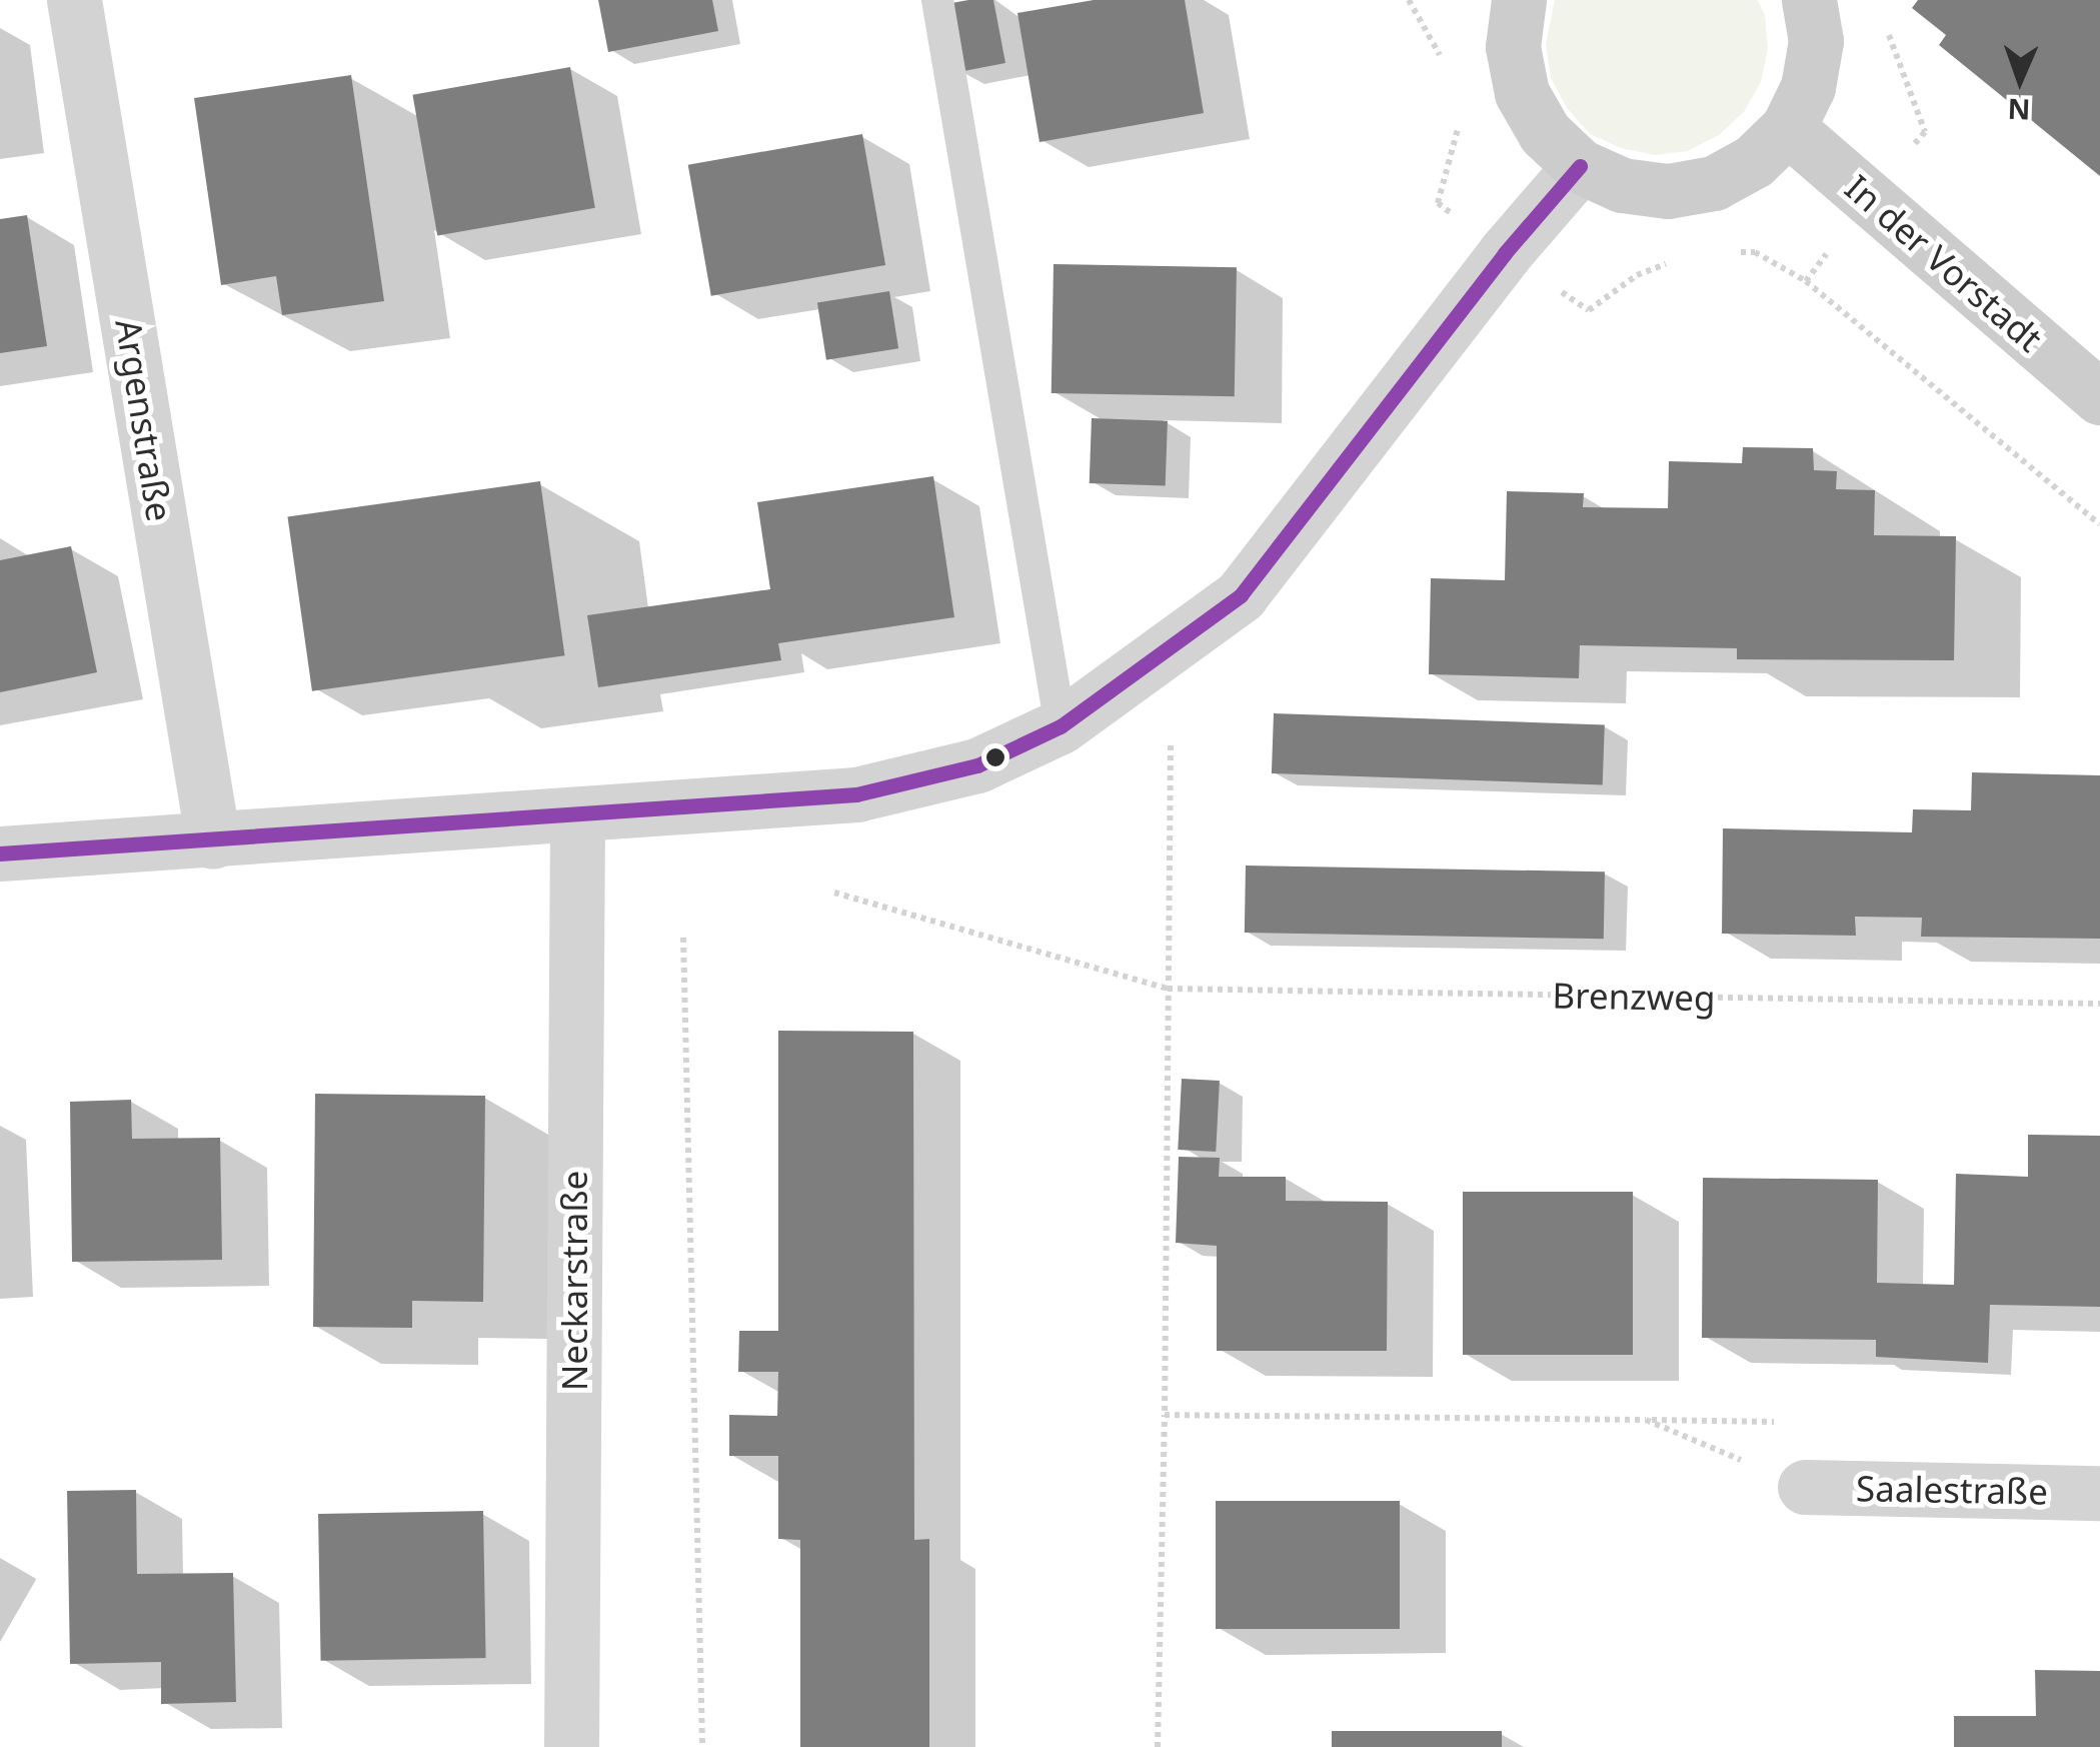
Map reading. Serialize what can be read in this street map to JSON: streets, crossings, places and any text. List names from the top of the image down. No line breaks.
{"streets":{"street":["In der Vorstadt","Argenstraße","Neckarstraße","Saalestraße"],"path":["Brenzweg"]},"north":"bottom"}
